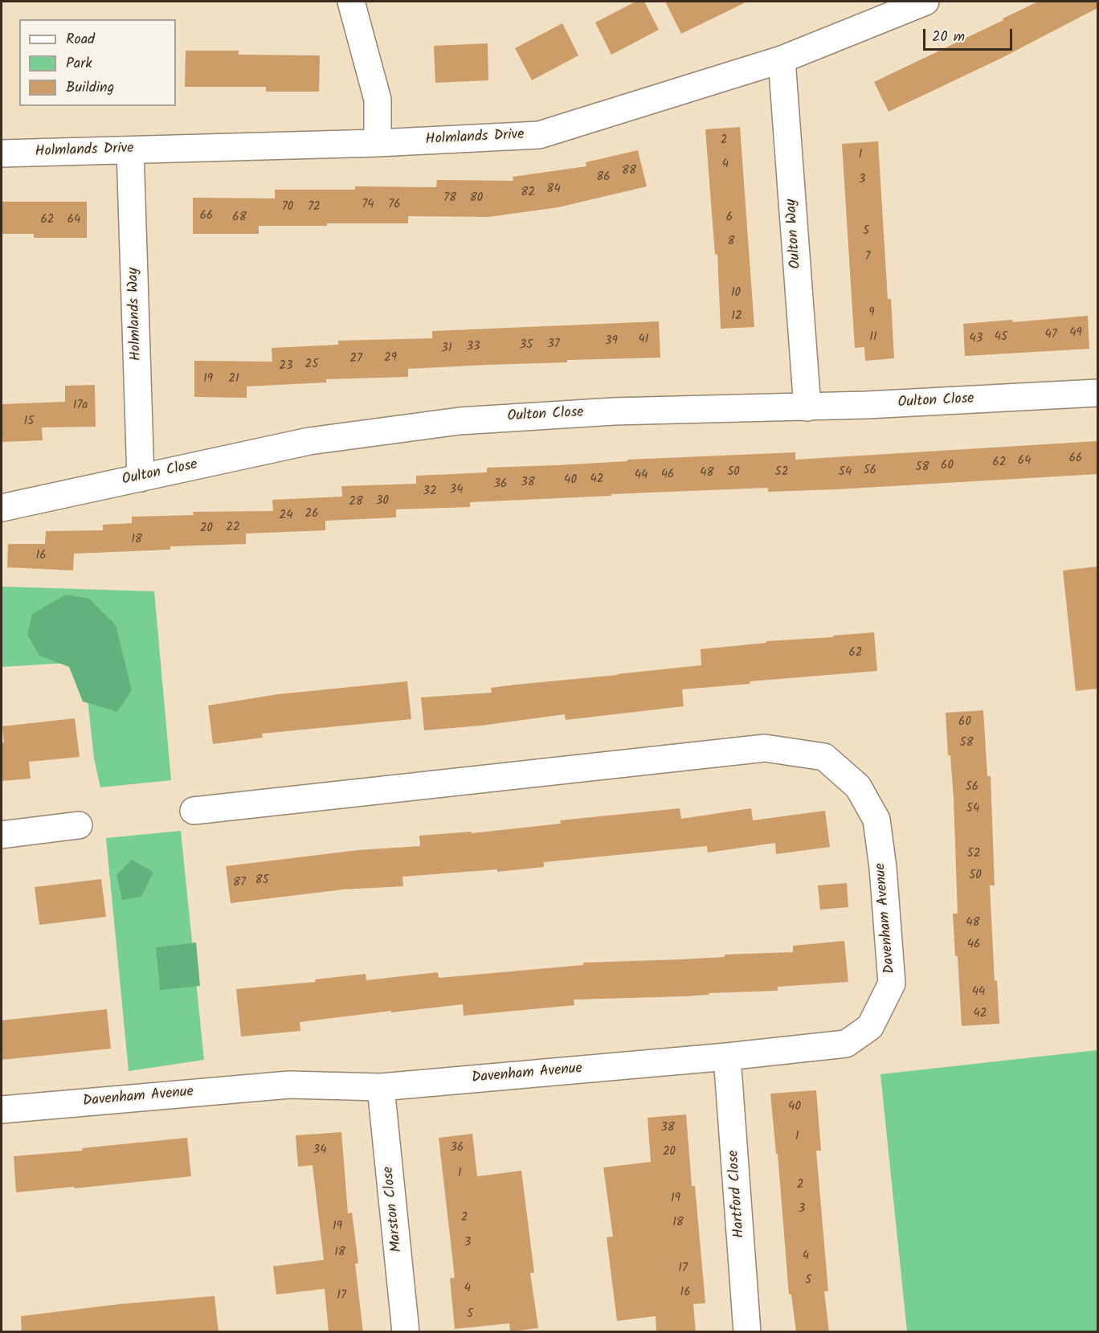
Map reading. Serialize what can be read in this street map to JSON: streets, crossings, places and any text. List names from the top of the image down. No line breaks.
{"streets":{"street":["Holmlands Drive","Oulton Way","Holmlands Way","Oulton Close","Davenham Avenue","Hartford Close","Marston Close"]},"crossings":[["Holmlands Drive","Oulton Way"],["Holmlands Drive","Holmlands Way"],["Oulton Way","Oulton Close"],["Holmlands Way","Oulton Close"],["Davenham Avenue","Hartford Close"],["Davenham Avenue","Marston Close"]],"house_numbers":["2","1","4","88","86","3","84","82","78","80","74","76","70","72","66","68","6","62","64","5","8","7","10","9","12","49","47","11","45","43","41","39","37","35","33","31","29","27","25","23","19","21","17a","15","66","64","62","60","58","56","50","52","54","48","46","44","42","40","38","36","34","32","30","28","26","24","22","20","18","16","62","60","58","56","54","52","50","85","87","48","46","44","42","40","38","1","36","34","20","1","2","19","3","2","18","19","3","18","4","17","5","4","16","17","5"],"legend":["Road","Park","Building"],"scale_bar":"20 m"}
